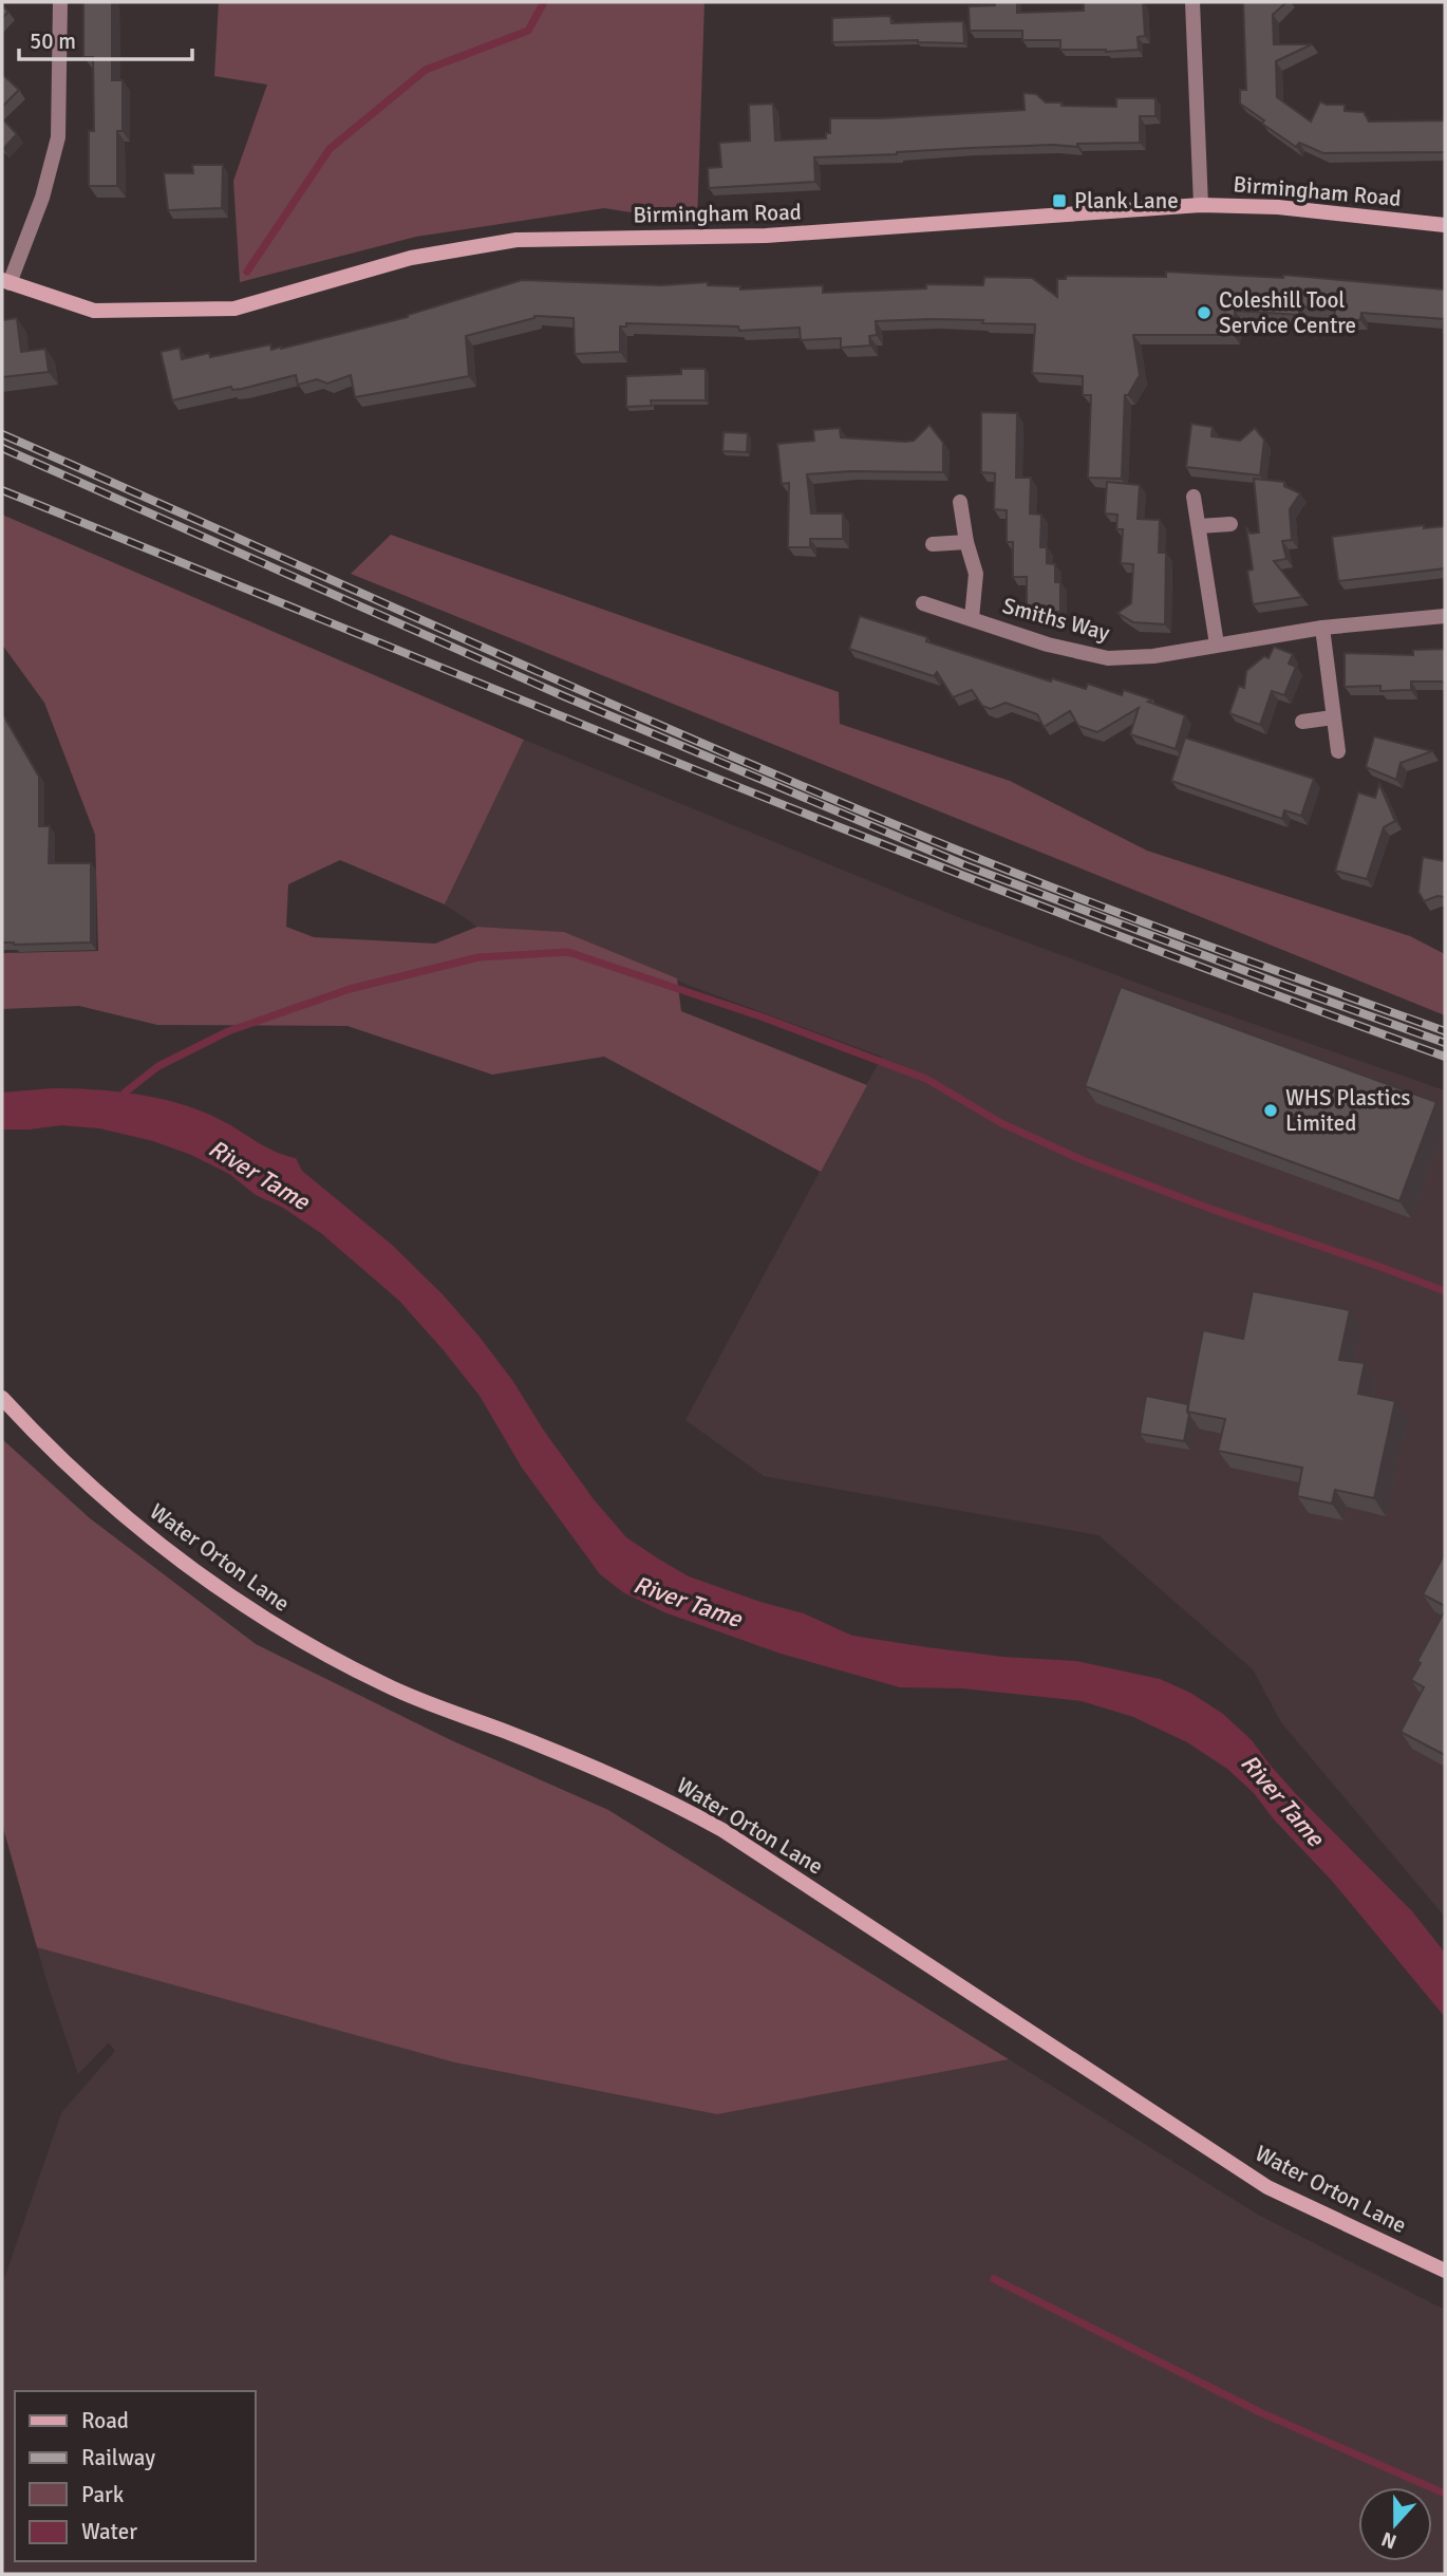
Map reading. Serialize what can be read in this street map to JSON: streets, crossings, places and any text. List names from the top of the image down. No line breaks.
{"streets":{"street":["Birmingham Road","Smiths Way","Water Orton Lane"]},"water":["River Tame"],"places":{"transit":["Plank Lane"],"other":["Coleshill Tool Service Centre","WHS Plastics Limited"]},"legend":["Road","Railway","Park","Water"],"scale_bar":"50 m","north":"bottom"}
